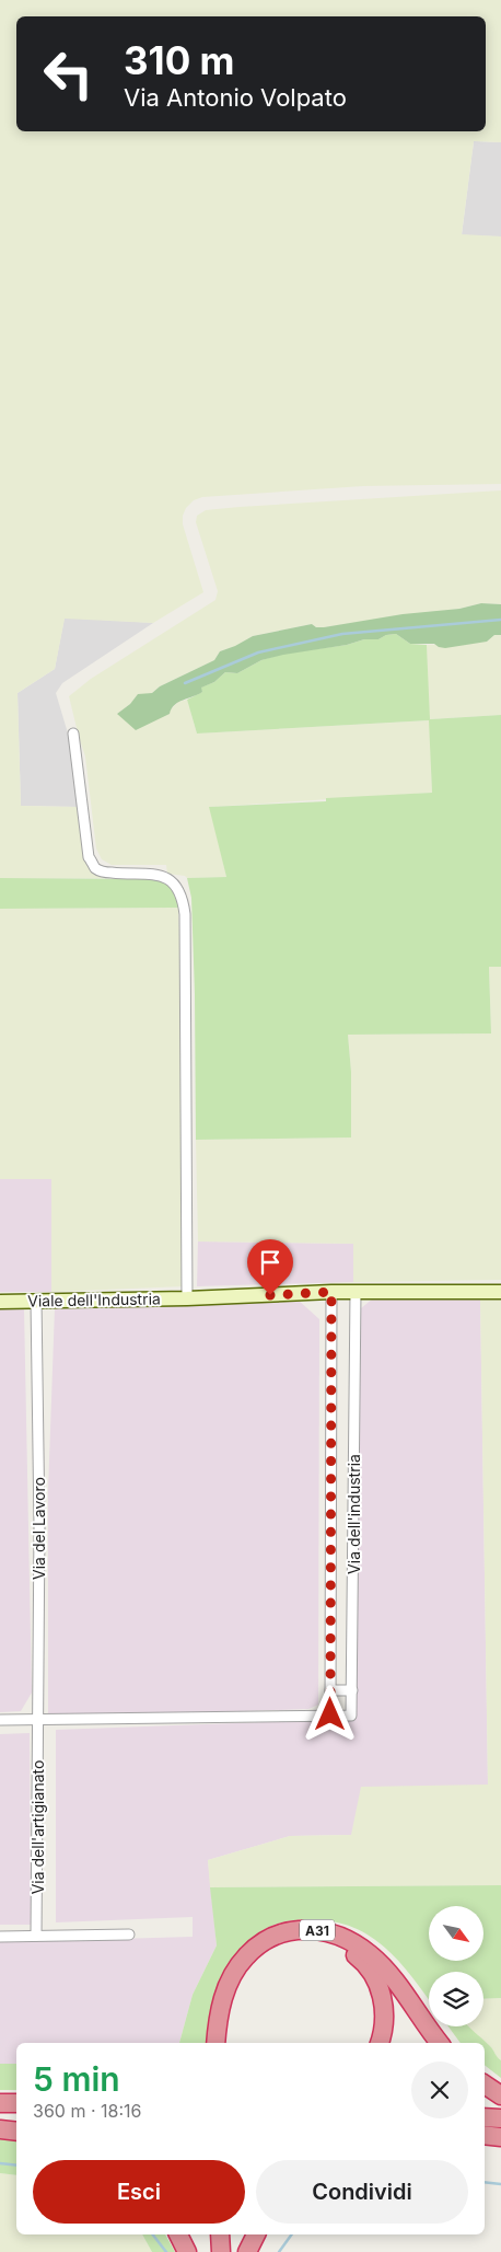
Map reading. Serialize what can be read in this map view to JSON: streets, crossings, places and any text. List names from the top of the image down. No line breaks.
{"streets":{"highway":["A31"],"street":["Viale dell'Industria","Via dell'industria","Via del Lavoro","Via dell'artigianato"]},"crossings":[["Viale dell'Industria","Via dell'industria"],["Viale dell'Industria","Via del Lavoro"],["Via dell'industria","Via del Lavoro"],["Via dell'industria","Via dell'artigianato"],["Via del Lavoro","Via dell'artigianato"]],"north":"bottom right","page":{"turn":["310 m","Via Antonio Volpato"],"heading":["5 min","360 m · 18:16"],"buttons":["Esci","Condividi"]}}
